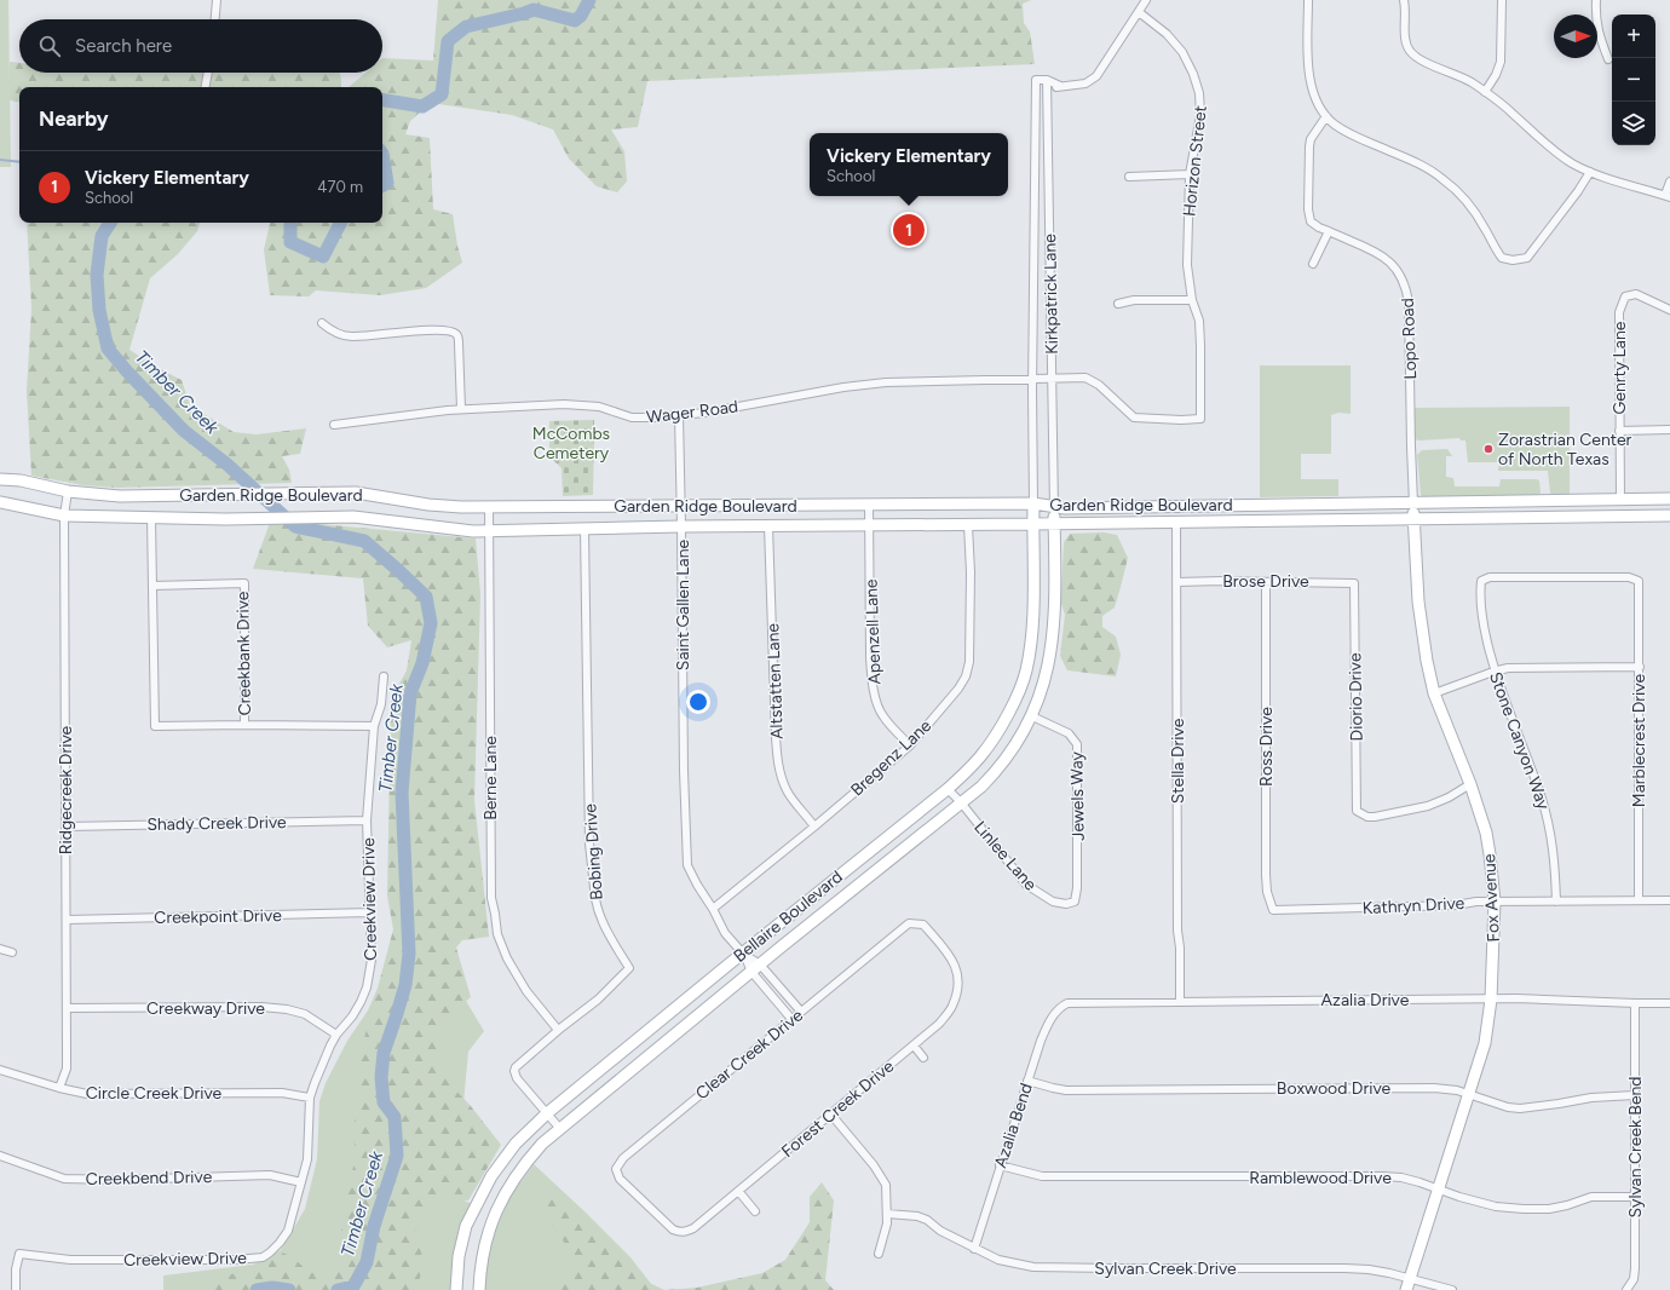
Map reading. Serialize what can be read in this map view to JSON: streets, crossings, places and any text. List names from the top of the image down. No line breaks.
{"streets":{"main road":["Garden Ridge Boulevard","Fox Avenue","Bellaire Boulevard"],"street":["Horizon Street","Kirkpatrick Lane","Lopo Road","Genrty Lane","Wager Road","Brose Drive","Saint Gallen Lane","Apenzell Lane","Creekbank Drive","Altstatten Lane","Diorio Drive","Stone Canyon Way","Marblecrest Drive","Ross Drive","Bregenz Lane","Stella Drive","Berne Lane","Ridgecreek Drive","Jewels Way","Shady Creek Drive","Bobing Drive","Linlee Lane","Creekview Drive","Kathryn Drive","Creekpoint Drive","Azalia Drive","Creekway Drive","Clear Creek Drive","Boxwood Drive","Circle Creek Drive","Forest Creek Drive","Azalia Bend","Sylvan Creek Bend","Creekbend Drive","Ramblewood Drive","Sylvan Creek Drive"]},"crossings":[["Horizon Street","Wager Road"],["Kirkpatrick Lane","Wager Road"],["Kirkpatrick Lane","Garden Ridge Boulevard"],["Kirkpatrick Lane","Bellaire Boulevard"],["Lopo Road","Garden Ridge Boulevard"],["Lopo Road","Fox Avenue"],["Genrty Lane","Garden Ridge Boulevard"],["Wager Road","Saint Gallen Lane"],["Garden Ridge Boulevard","Saint Gallen Lane"],["Garden Ridge Boulevard","Apenzell Lane"],["Garden Ridge Boulevard","Altstatten Lane"],["Garden Ridge Boulevard","Bregenz Lane"],["Garden Ridge Boulevard","Stella Drive"],["Garden Ridge Boulevard","Berne Lane"],["Garden Ridge Boulevard","Ridgecreek Drive"],["Garden Ridge Boulevard","Bobing Drive"],["Garden Ridge Boulevard","Fox Avenue"],["Garden Ridge Boulevard","Bellaire Boulevard"],["Brose Drive","Diorio Drive"],["Brose Drive","Ross Drive"],["Brose Drive","Stella Drive"],["Saint Gallen Lane","Bregenz Lane"],["Saint Gallen Lane","Bellaire Boulevard"],["Apenzell Lane","Bregenz Lane"],["Altstatten Lane","Bregenz Lane"],["Diorio Drive","Fox Avenue"],["Stone Canyon Way","Marblecrest Drive"],["Stone Canyon Way","Kathryn Drive"],["Marblecrest Drive","Kathryn Drive"],["Ross Drive","Kathryn Drive"],["Stella Drive","Azalia Drive"],["Berne Lane","Bobing Drive"],["Ridgecreek Drive","Shady Creek Drive"],["Ridgecreek Drive","Creekpoint Drive"],["Ridgecreek Drive","Creekway Drive"],["Ridgecreek Drive","Circle Creek Drive"],["Jewels Way","Linlee Lane"],["Jewels Way","Bellaire Boulevard"],["Shady Creek Drive","Creekview Drive"],["Bobing Drive","Bellaire Boulevard"],["Linlee Lane","Bellaire Boulevard"],["Fox Avenue","Kathryn Drive"],["Fox Avenue","Azalia Drive"],["Fox Avenue","Boxwood Drive"],["Fox Avenue","Ramblewood Drive"],["Fox Avenue","Sylvan Creek Drive"],["Creekview Drive","Creekpoint Drive"],["Creekview Drive","Creekway Drive"],["Creekview Drive","Circle Creek Drive"],["Creekview Drive","Creekbend Drive"],["Azalia Drive","Azalia Bend"],["Azalia Drive","Sylvan Creek Bend"],["Clear Creek Drive","Forest Creek Drive"],["Boxwood Drive","Azalia Bend"],["Boxwood Drive","Sylvan Creek Bend"],["Azalia Bend","Ramblewood Drive"],["Azalia Bend","Sylvan Creek Drive"],["Sylvan Creek Bend","Ramblewood Drive"]],"water":["Timber Creek"],"parks":["McCombs Cemetery"],"places":["Zorastrian Center of North Texas"],"north":"right","page":{"map_buttons":["+","−"],"search":"Search here","heading":"Nearby","popup":["Vickery Elementary","School"],"list":[{"mark":"1","name":"Vickery Elementary","note":"School","value":"470 m"}],"pins":"1"}}
